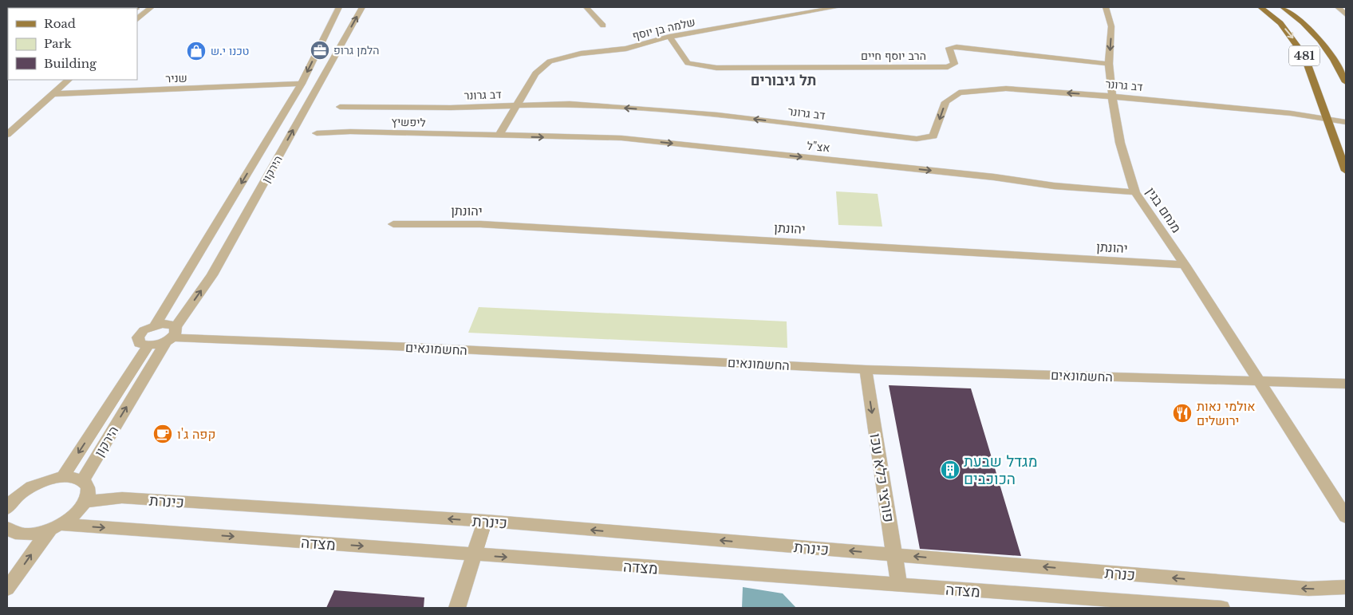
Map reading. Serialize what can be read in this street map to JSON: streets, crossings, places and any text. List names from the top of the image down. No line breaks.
{"streets":{"main road":["481"],"street":["שלמה בן יוסף","הרב יוסף חיים","שניר","דב גרונר","ליפשיץ","אצ\"ל","הירקון","מנחם בגין","יהונתן","החשמונאים","פורצי כלא עכו","כינרת","מצדה","כנרת"]},"crossings":[["שלמה בן יוסף","הרב יוסף חיים"],["שלמה בן יוסף","דב גרונר"],["שלמה בן יוסף","ליפשיץ"],["שלמה בן יוסף","אצ\"ל"],["הרב יוסף חיים","מנחם בגין"],["481","דב גרונר"],["שניר","הירקון"],["דב גרונר","מנחם בגין"],["ליפשיץ","אצ\"ל"],["אצ\"ל","מנחם בגין"],["הירקון","החשמונאים"],["מנחם בגין","יהונתן"],["מנחם בגין","החשמונאים"],["החשמונאים","פורצי כלא עכו"],["פורצי כלא עכו","כינרת"],["פורצי כלא עכו","מצדה"],["פורצי כלא עכו","כנרת"],["כינרת","כנרת"]],"one_way":["דב גרונר","אצ\"ל","פורצי כלא עכו","כינרת","מצדה","כנרת"],"districts":["תל גיבורים"],"places":{"office":["הלמן גרופ"],"shop":["טכנו י.ש"],"restaurant":["אולמי נאות ירושלים"],"cafe":["קפה ג'ו"],"building":["מגדל שבעת הכוכבים"]},"legend":["Road","Park","Building"]}
